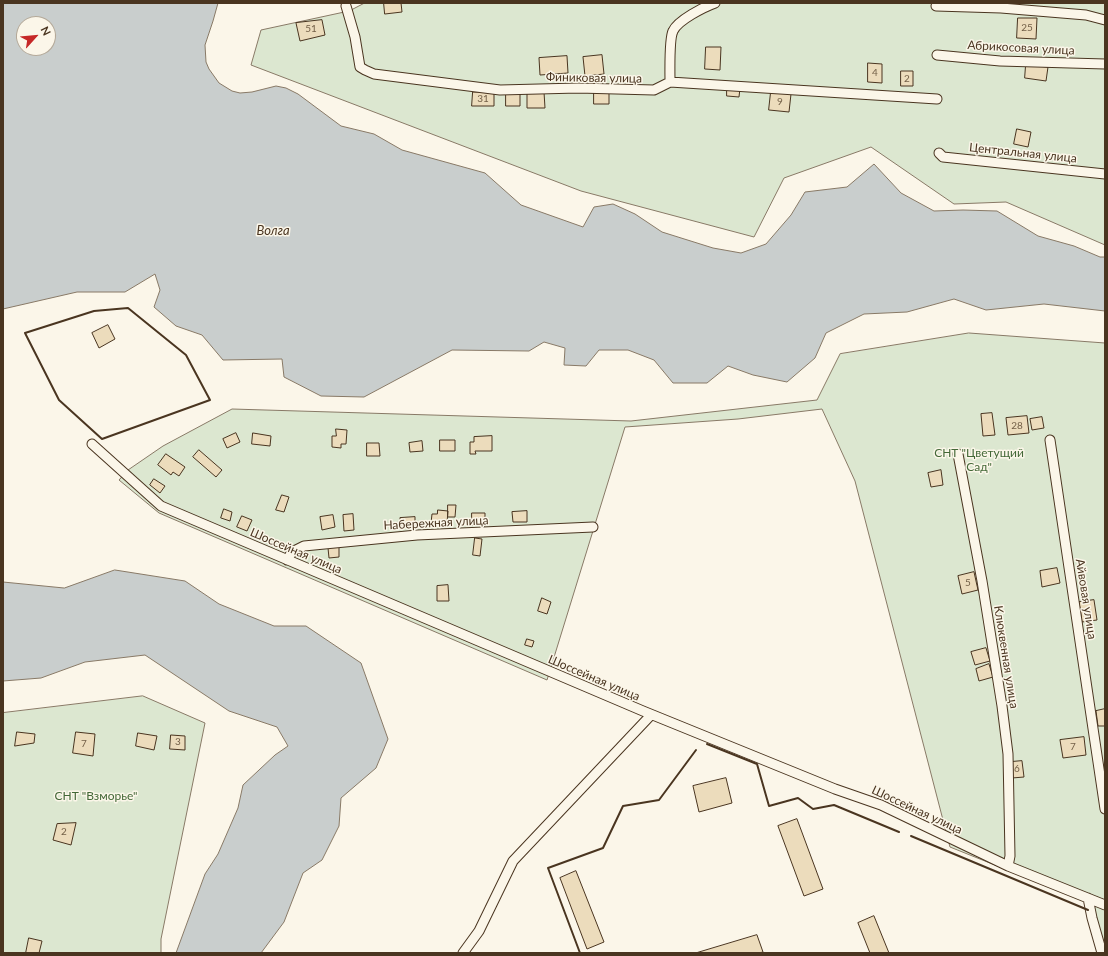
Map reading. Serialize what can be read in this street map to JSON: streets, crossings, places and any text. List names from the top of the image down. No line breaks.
{"streets":{"street":["Абрикосовая улица","Финиковая улица","Центральная улица","Набережная улица","Шоссейная улица","Айвовая улица","Клюквенная улица"]},"crossings":[["Набережная улица","Шоссейная улица"],["Шоссейная улица","Клюквенная улица"]],"water":["Волга"],"parks":["СНТ \"Цветущий Сад\"","СНТ \"Взморье\""],"house_numbers":["25","51","4","2","31","9","28","5","3","7","7","6","2"],"north":"top right"}
